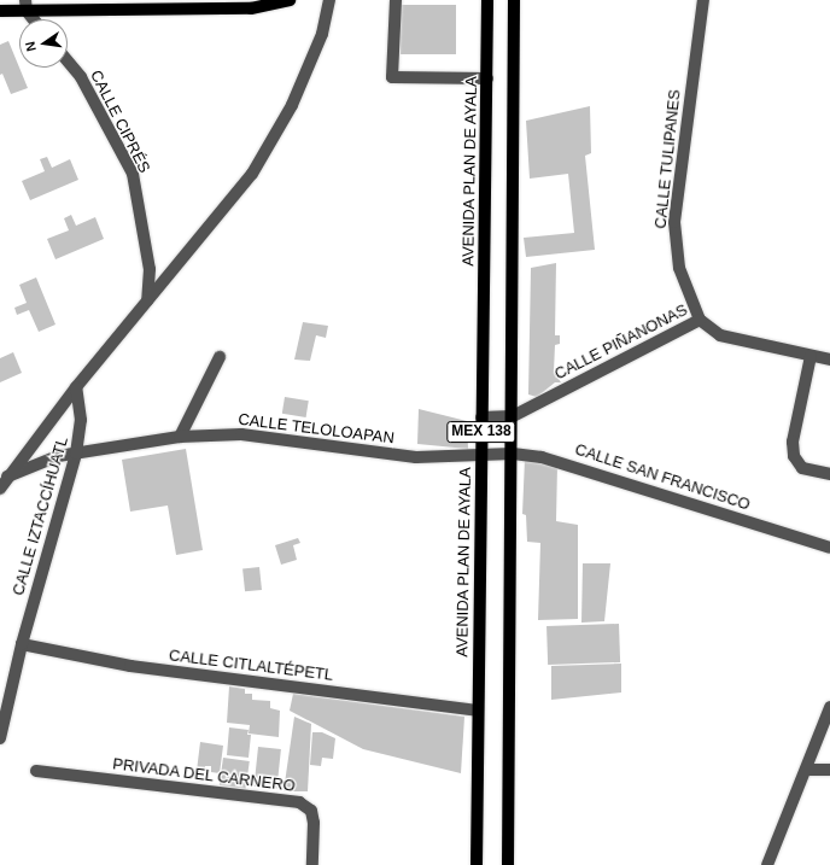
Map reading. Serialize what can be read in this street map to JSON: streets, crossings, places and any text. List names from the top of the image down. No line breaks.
{"streets":{"main road":["AVENIDA PLAN DE AYALA","MEX 138"],"street":["CALLE CIPRÉS","CALLE TULIPANES","CALLE PIÑANONAS","CALLE TELOLOAPAN","CALLE SAN FRANCISCO","CALLE IZTACCÍHUATL","CALLE CITLALTÉPETL","PRIVADA DEL CARNERO"]},"crossings":[["CALLE TULIPANES","CALLE PIÑANONAS"],["AVENIDA PLAN DE AYALA","CALLE PIÑANONAS"],["AVENIDA PLAN DE AYALA","CALLE TELOLOAPAN"],["AVENIDA PLAN DE AYALA","CALLE SAN FRANCISCO"],["AVENIDA PLAN DE AYALA","CALLE CITLALTÉPETL"],["CALLE PIÑANONAS","MEX 138"],["CALLE TELOLOAPAN","CALLE SAN FRANCISCO"],["CALLE TELOLOAPAN","CALLE IZTACCÍHUATL"],["MEX 138","CALLE SAN FRANCISCO"],["CALLE IZTACCÍHUATL","CALLE CITLALTÉPETL"]],"north":"left"}
